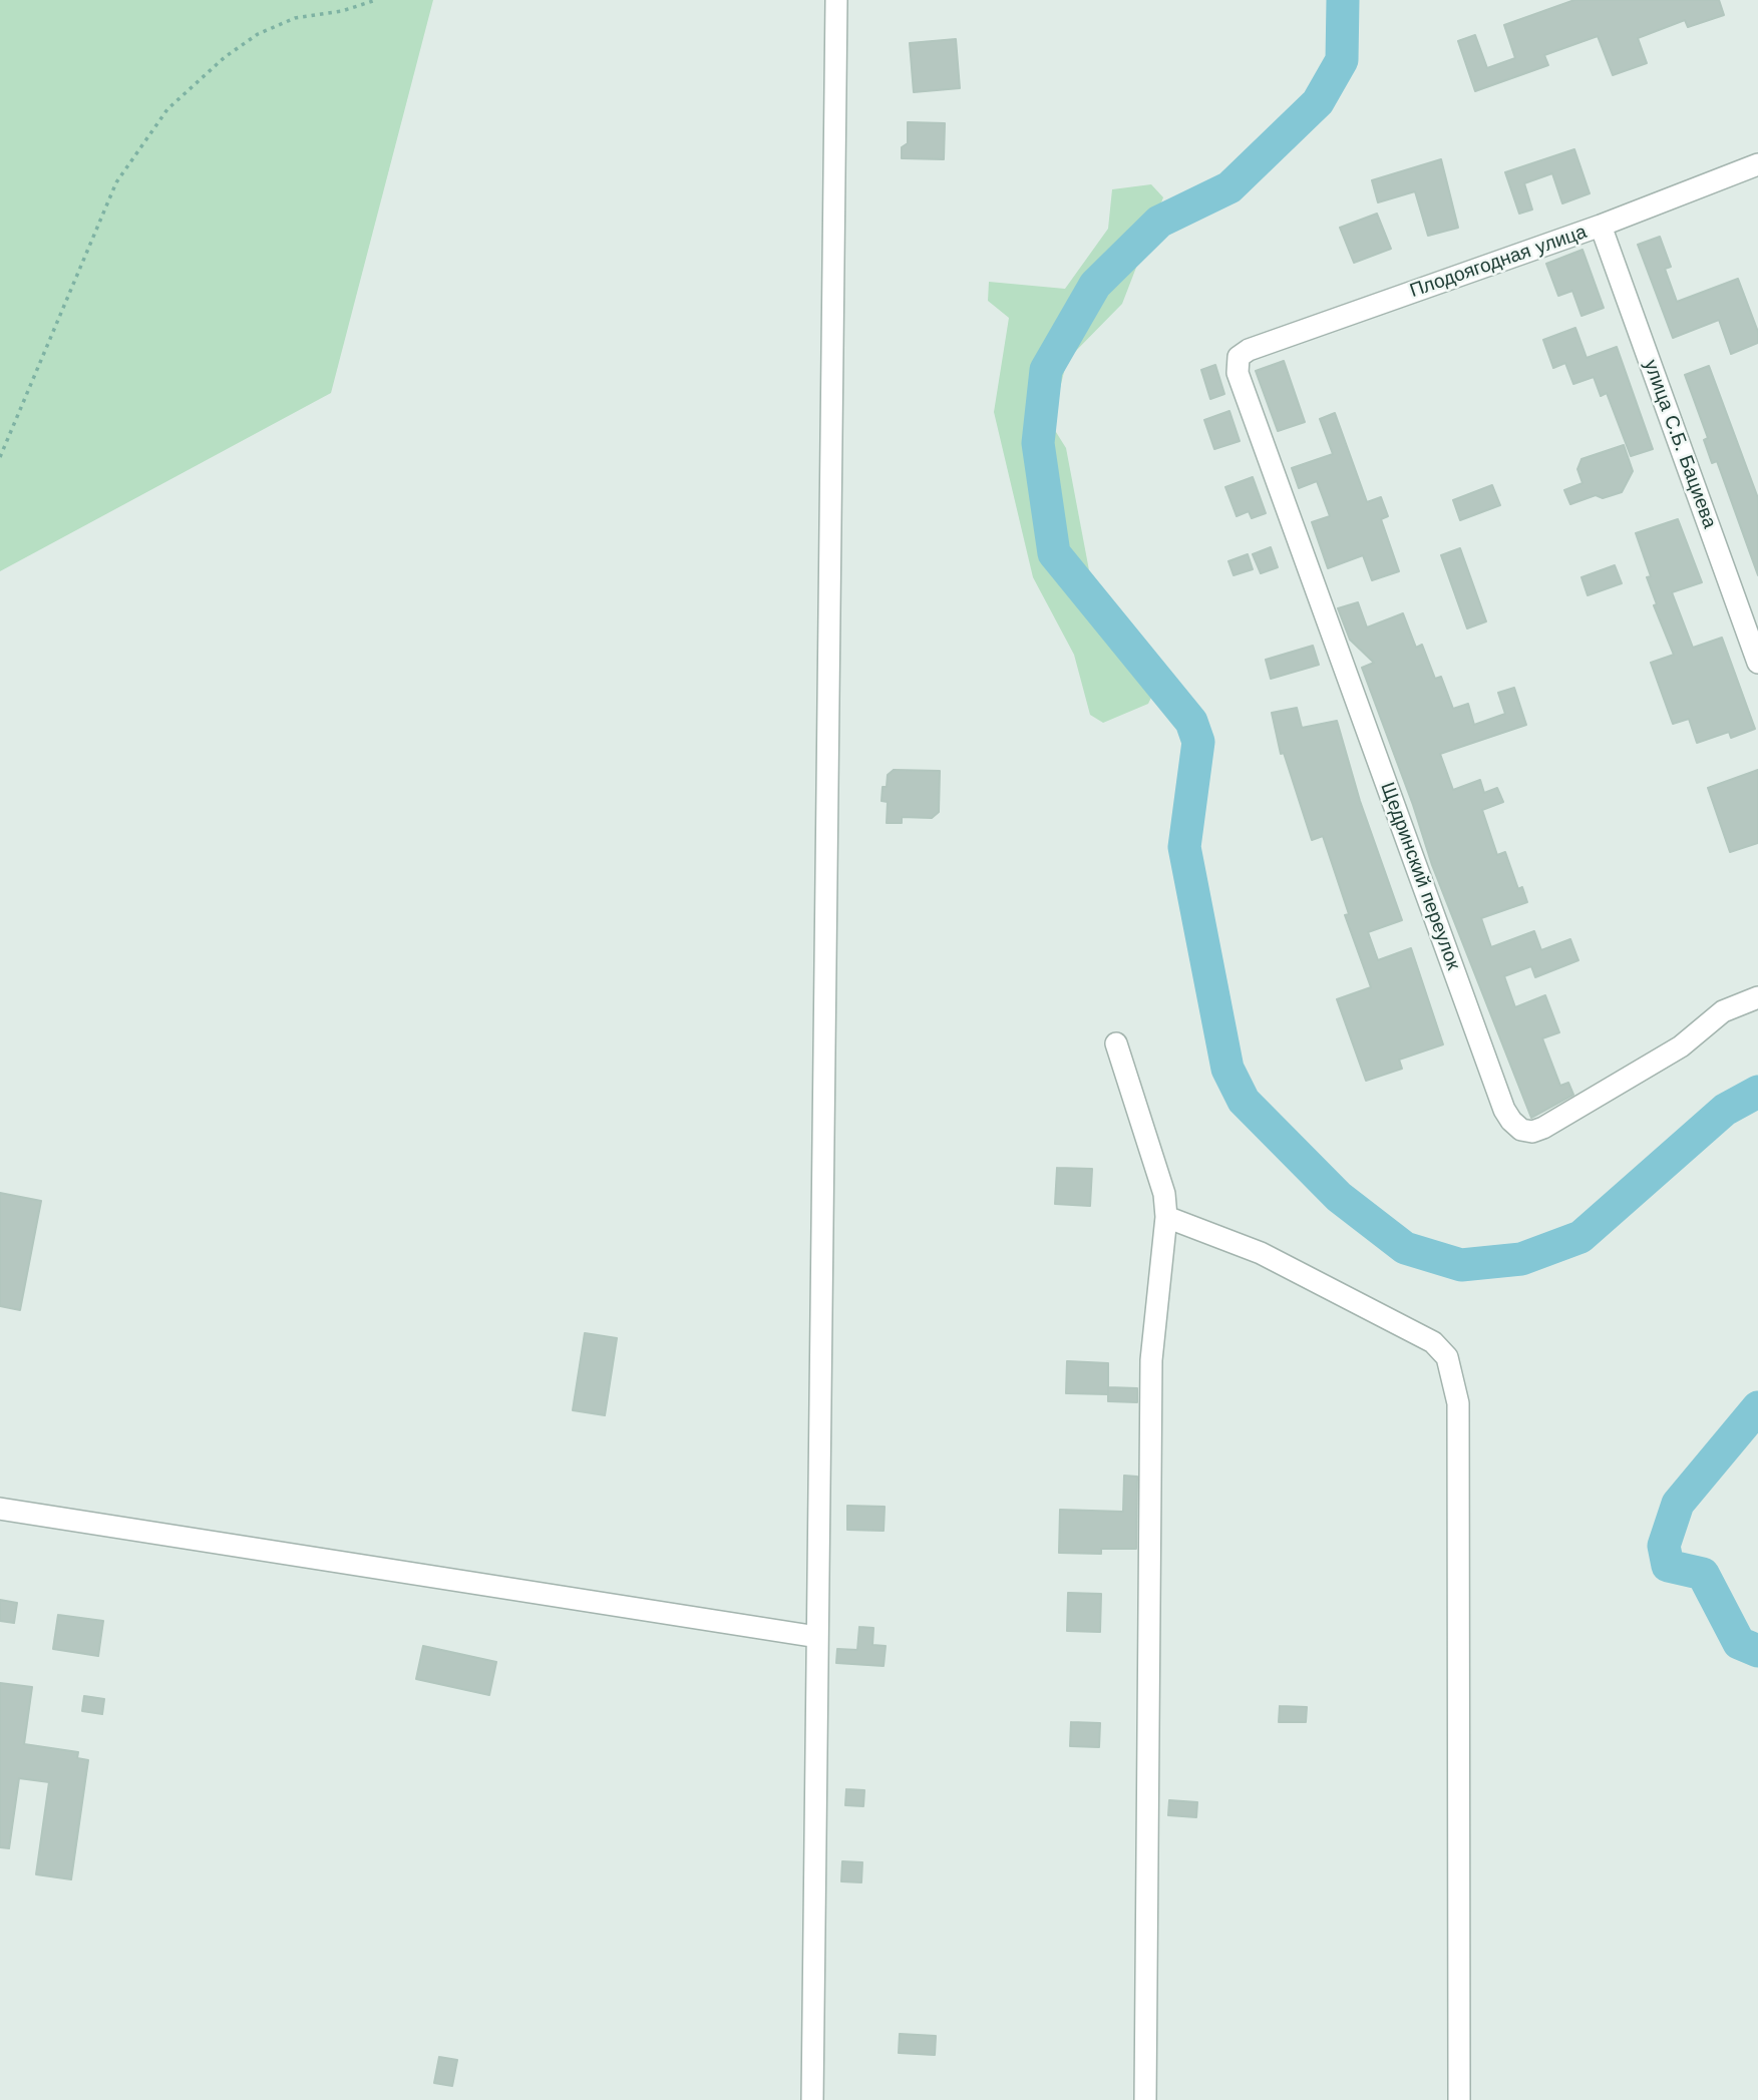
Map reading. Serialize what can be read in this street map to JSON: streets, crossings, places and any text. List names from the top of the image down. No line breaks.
{"streets":{"street":["Плодоягодная улица","улица С.Б. Бациева","Щедринский переулок"]},"crossings":[["Плодоягодная улица","улица С.Б. Бациева"],["Плодоягодная улица","Щедринский переулок"]]}
